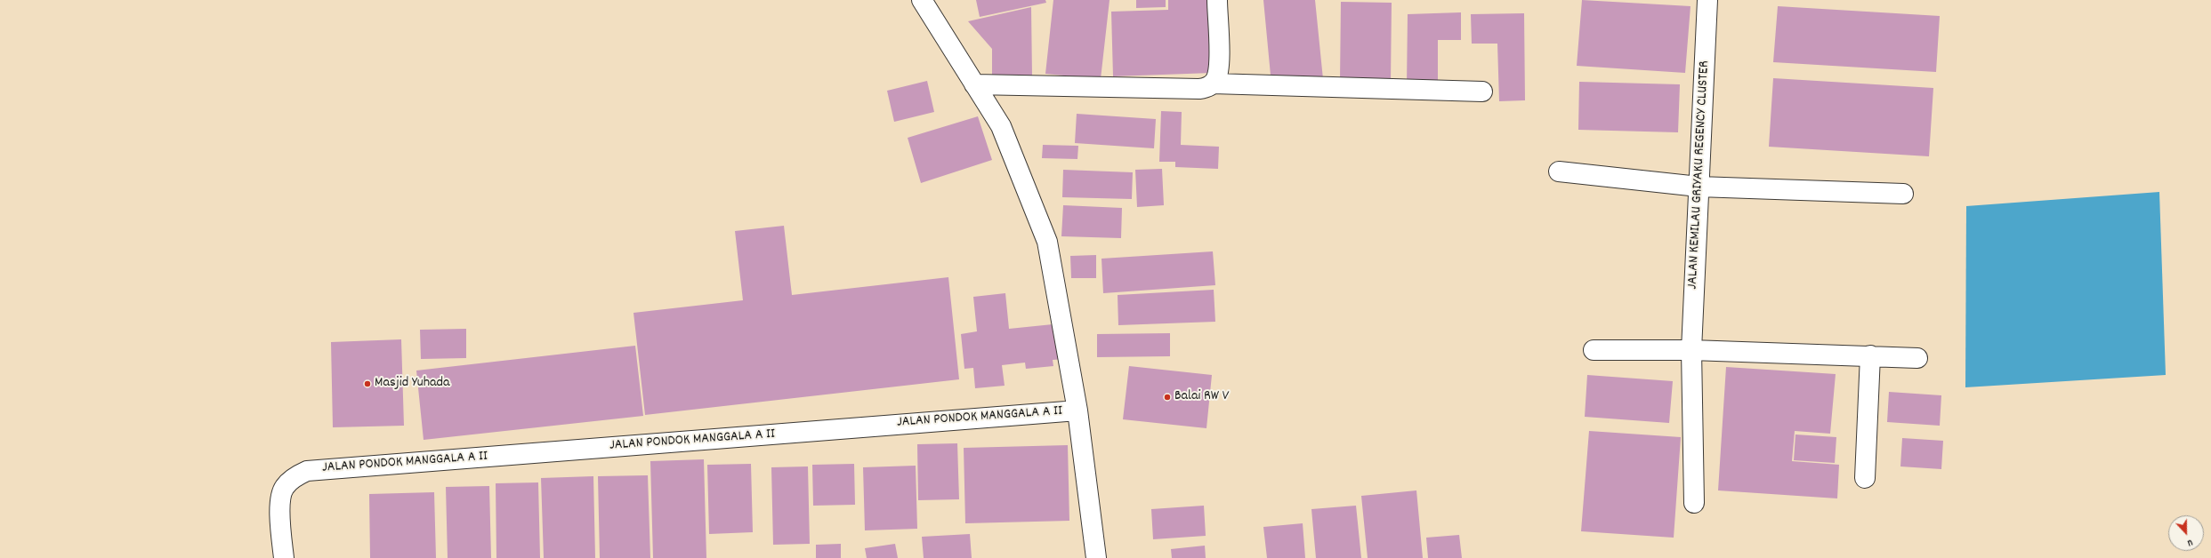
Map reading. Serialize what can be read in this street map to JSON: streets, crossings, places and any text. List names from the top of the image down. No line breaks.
{"streets":{"street":["JALAN KEMILAU GRIYAKU REGENCY CLUSTER","JALAN PONDOK MANGGALA A II"]},"places":["Masjid Yuhada","Balai RW V"],"north":"bottom"}
